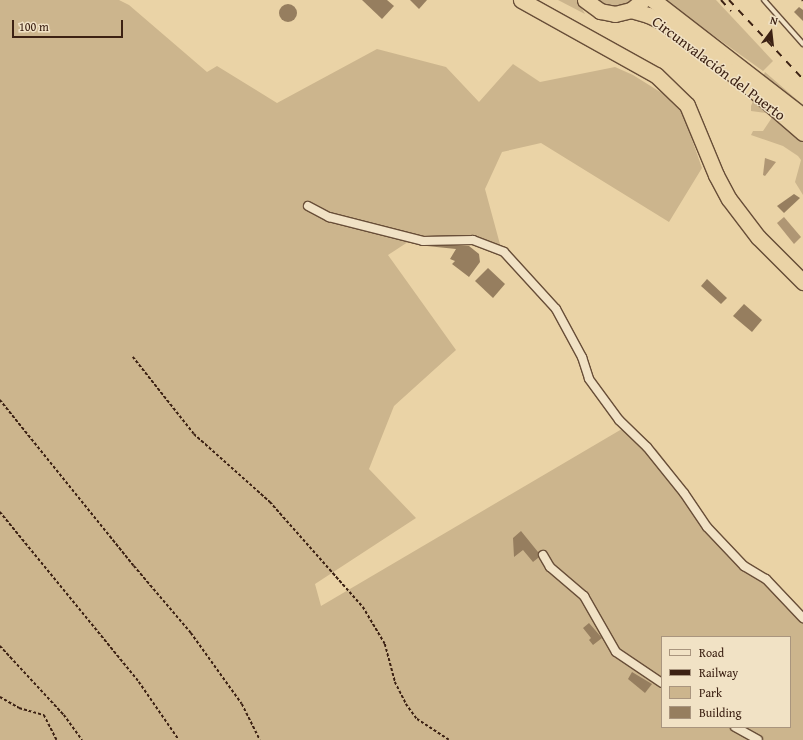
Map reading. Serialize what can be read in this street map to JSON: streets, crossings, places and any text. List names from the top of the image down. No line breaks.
{"streets":{"highway":["Circunvalación del Puerto"]},"legend":["Road","Railway","Park","Building"],"scale_bar":"100 m","north":"top"}
